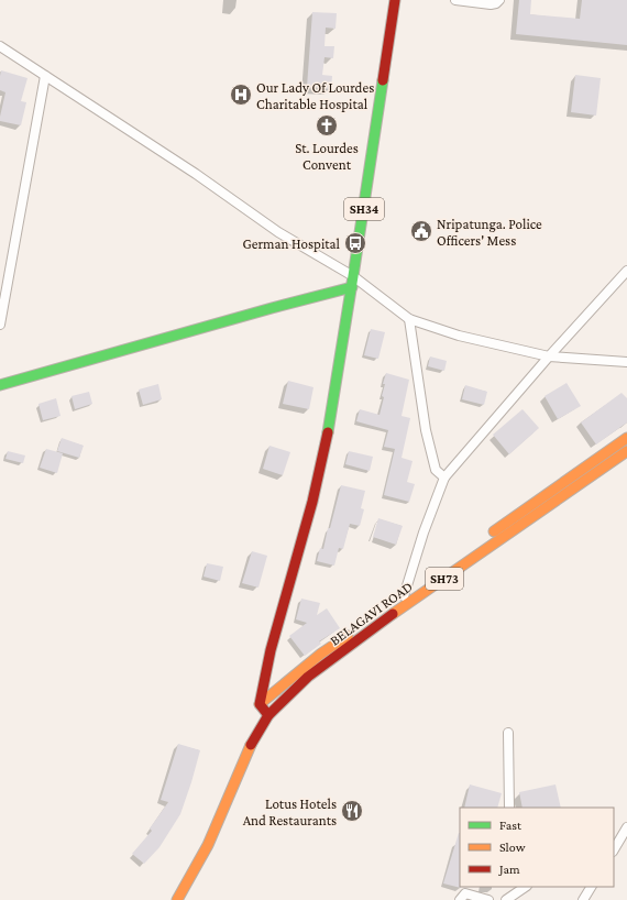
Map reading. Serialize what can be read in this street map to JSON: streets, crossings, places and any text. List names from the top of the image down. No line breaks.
{"streets":{"main road":["SH34","SH73","BELAGAVI ROAD"]},"crossings":[["SH73","BELAGAVI ROAD"]],"places":{"hospital":["Our Lady Of Lourdes Charitable Hospital"],"church":["St. Lourdes Convent"],"public building":["Nripatunga. Police Officers' Mess"],"bus stop":["German Hospital"],"restaurant":["Lotus Hotels And Restaurants"]},"legend":["Fast","Slow","Jam"]}
